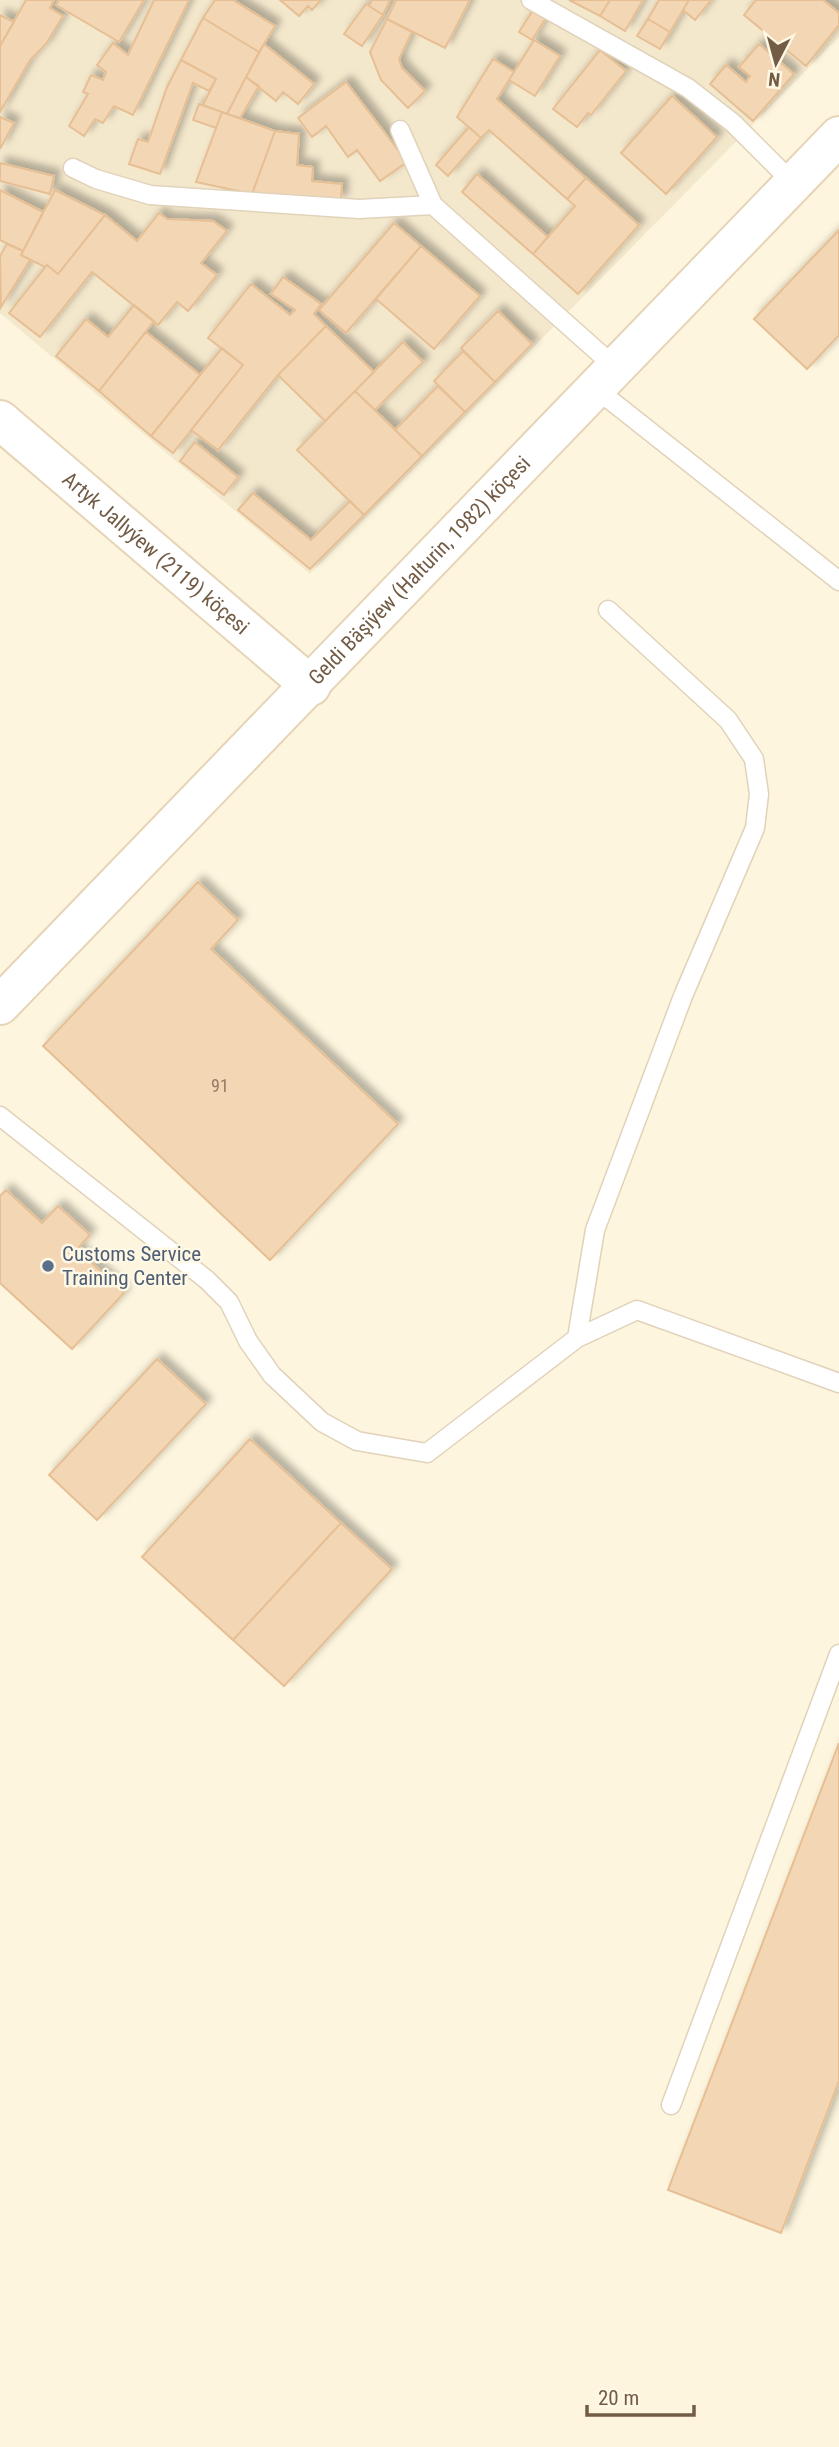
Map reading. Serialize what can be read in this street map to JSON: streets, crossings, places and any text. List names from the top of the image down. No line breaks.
{"streets":{"street":["Artyk Jallyýew (2119) köçesi","Geldi Bäşiýew (Halturin, 1982) köçesi"]},"crossings":[["Artyk Jallyýew (2119) köçesi","Geldi Bäşiýew (Halturin, 1982) köçesi"]],"places":["Customs Service Training Center"],"house_numbers":["91"],"scale_bar":"20 m","north":"bottom"}
